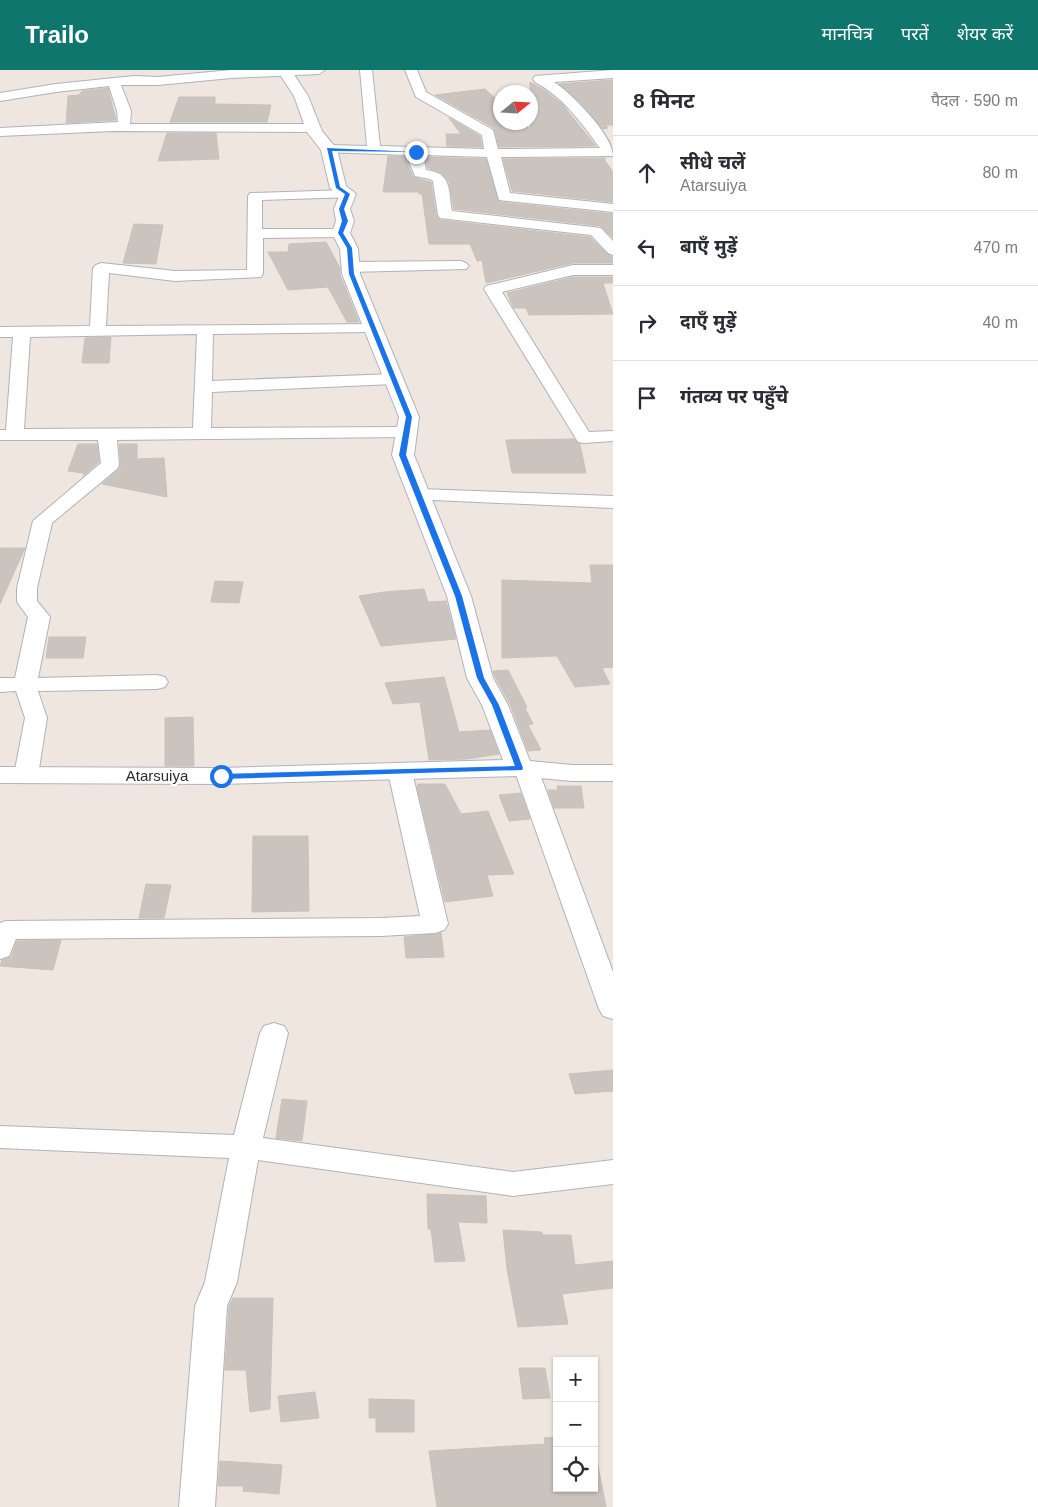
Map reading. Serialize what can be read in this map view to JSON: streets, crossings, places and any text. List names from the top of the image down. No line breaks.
{"streets":{"street":["Atarsuiya"]},"north":"right","page":{"header":"Trailo","nav":["मानचित्र","परतें","शेयर करें"],"heading":["8 मिनट","पैदल · 590 m"],"list":[["सीधे चलें","Atarsuiya","80 m"],["बाएँ मुड़ें","470 m"],["दाएँ मुड़ें","40 m"],"गंतव्य पर पहुँचे"],"map_buttons":["+","−"]}}
